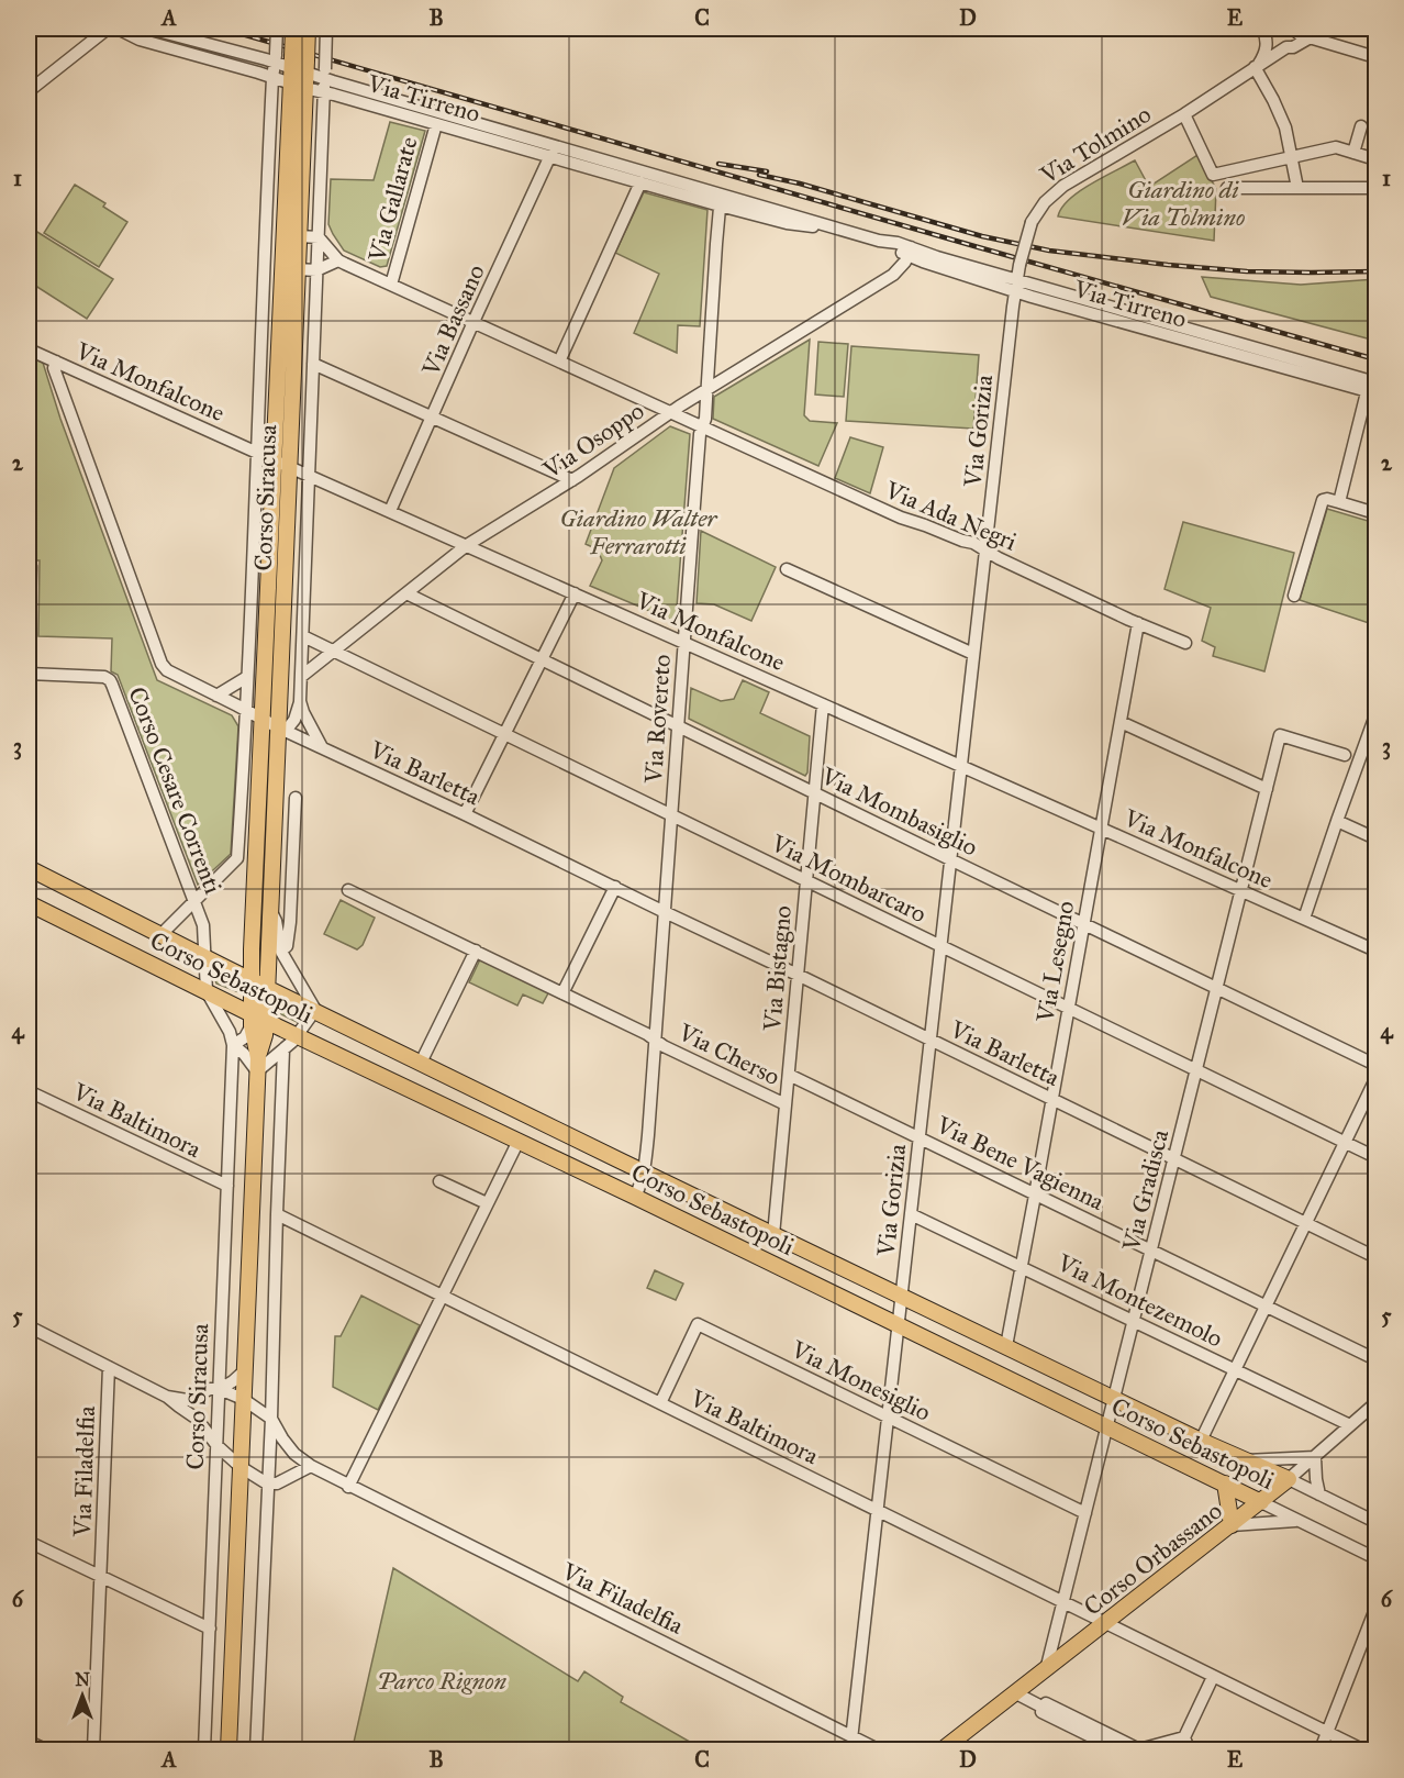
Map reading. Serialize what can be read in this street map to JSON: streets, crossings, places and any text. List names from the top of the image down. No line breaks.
{"streets":{"main road":["Corso Siracusa","Corso Sebastopoli","Corso Orbassano"],"street":["Via Tirreno","Via Tolmino","Via Gallarate","Via Bassano","Via Monfalcone","Via Gorizia","Via Osoppo","Via Ada Negri","Via Rovereto","Via Barletta","Corso Cesare Correnti","Via Mombasiglio","Via Mombarcaro","Via Lesegno","Via Bistagno","Via Cherso","Via Baltimora","Via Bene Vagienna","Via Gradisca","Via Montezemolo","Via Monesiglio","Via Filadelfia"]},"crossings":[["Via Tirreno","Via Tolmino"],["Via Tirreno","Via Gallarate"],["Via Tirreno","Via Bassano"],["Via Tirreno","Via Gorizia"],["Via Tirreno","Via Osoppo"],["Via Tirreno","Corso Siracusa"],["Via Tirreno","Via Rovereto"],["Via Tolmino","Via Gorizia"],["Via Gallarate","Via Ada Negri"],["Via Bassano","Via Monfalcone"],["Via Bassano","Via Ada Negri"],["Via Monfalcone","Via Gorizia"],["Via Monfalcone","Via Osoppo"],["Via Monfalcone","Corso Siracusa"],["Via Monfalcone","Via Rovereto"],["Via Monfalcone","Corso Cesare Correnti"],["Via Monfalcone","Via Lesegno"],["Via Monfalcone","Via Bistagno"],["Via Monfalcone","Via Gradisca"],["Via Gorizia","Via Ada Negri"],["Via Gorizia","Via Barletta"],["Via Gorizia","Via Mombasiglio"],["Via Gorizia","Via Mombarcaro"],["Via Gorizia","Corso Sebastopoli"],["Via Gorizia","Via Baltimora"],["Via Gorizia","Via Bene Vagienna"],["Via Gorizia","Via Montezemolo"],["Via Gorizia","Via Monesiglio"],["Via Gorizia","Via Filadelfia"],["Via Osoppo","Corso Siracusa"],["Via Osoppo","Via Ada Negri"],["Via Osoppo","Via Rovereto"],["Via Osoppo","Via Mombasiglio"],["Via Osoppo","Via Mombarcaro"],["Corso Siracusa","Via Barletta"],["Corso Siracusa","Corso Cesare Correnti"],["Corso Siracusa","Via Mombarcaro"],["Corso Siracusa","Corso Sebastopoli"],["Corso Siracusa","Via Baltimora"],["Corso Siracusa","Via Filadelfia"],["Via Ada Negri","Via Rovereto"],["Via Ada Negri","Via Lesegno"],["Via Rovereto","Via Barletta"],["Via Rovereto","Via Mombasiglio"],["Via Rovereto","Via Mombarcaro"],["Via Rovereto","Corso Sebastopoli"],["Via Rovereto","Via Cherso"],["Via Barletta","Corso Cesare Correnti"],["Via Barletta","Via Lesegno"],["Via Barletta","Via Bistagno"],["Via Barletta","Via Gradisca"],["Corso Cesare Correnti","Corso Sebastopoli"],["Via Mombasiglio","Via Lesegno"],["Via Mombasiglio","Via Bistagno"],["Via Mombasiglio","Via Gradisca"],["Via Mombarcaro","Via Lesegno"],["Via Mombarcaro","Via Bistagno"],["Via Mombarcaro","Via Gradisca"],["Via Lesegno","Corso Sebastopoli"],["Via Lesegno","Via Bene Vagienna"],["Via Lesegno","Via Montezemolo"],["Via Bistagno","Corso Sebastopoli"],["Via Bistagno","Via Cherso"],["Via Bistagno","Via Bene Vagienna"],["Corso Sebastopoli","Via Gradisca"],["Corso Sebastopoli","Corso Orbassano"],["Via Baltimora","Via Gradisca"],["Via Baltimora","Via Monesiglio"],["Via Baltimora","Corso Orbassano"],["Via Bene Vagienna","Via Gradisca"],["Via Gradisca","Via Montezemolo"],["Via Gradisca","Via Monesiglio"],["Via Gradisca","Corso Orbassano"],["Via Montezemolo","Corso Orbassano"]],"parks":["Giardino di Via Tolmino","Giardino Walter Ferrarotti","Parco Rignon"],"north":"top","grid":{"columns":["A","B","C","D","E"],"rows":["1","2","3","4","5","6"]}}
